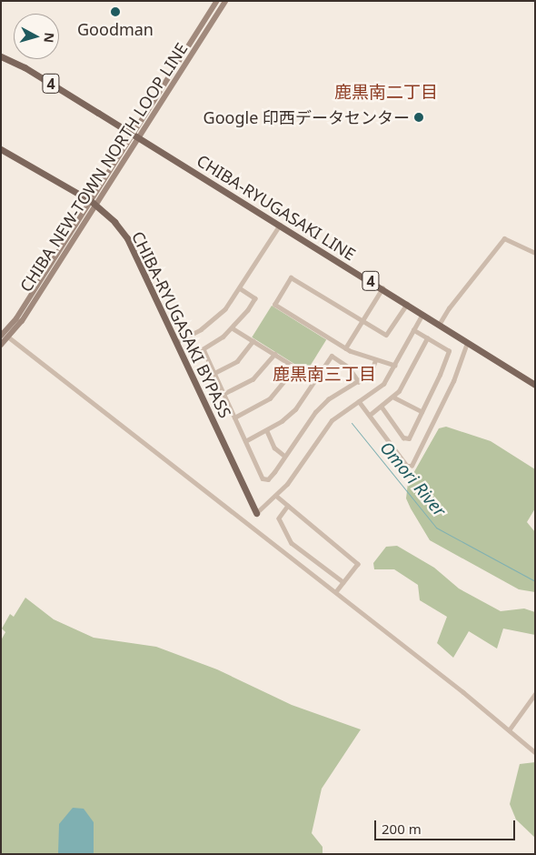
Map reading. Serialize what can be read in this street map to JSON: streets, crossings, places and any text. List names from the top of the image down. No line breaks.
{"streets":{"main road":["4","CHIBA NEW-TOWN NORTH LOOP LINE","CHIBA-RYUGASAKI LINE","CHIBA-RYUGASAKI BYPASS"]},"crossings":[["CHIBA NEW-TOWN NORTH LOOP LINE","CHIBA-RYUGASAKI LINE"],["CHIBA NEW-TOWN NORTH LOOP LINE","CHIBA-RYUGASAKI BYPASS"]],"districts":["鹿黒南二丁目","鹿黒南三丁目"],"water":["Omori River"],"places":["Goodman","Google 印西データセンター"],"scale_bar":"200 m","north":"right"}
